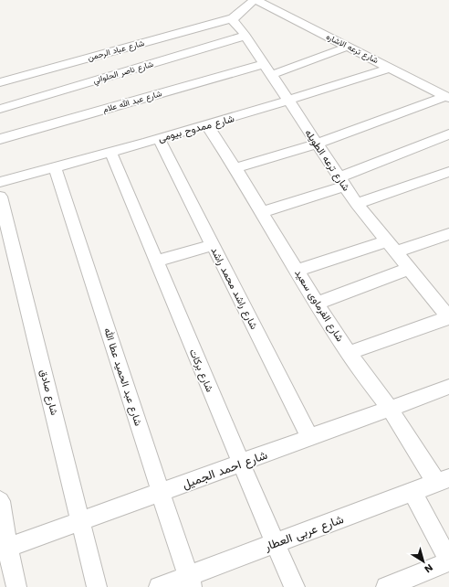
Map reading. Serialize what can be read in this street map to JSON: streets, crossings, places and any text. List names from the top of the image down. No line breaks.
{"streets":{"street":["شارع ترعه الاشاره","شارع عباد الرحمن","شارع ناصر الحلواني","شارع عبد الله علام","شارع ممدوح بيومى","شارع ترعه الطويله","شارع راشد محمد راشد","شارع الفرماوى سعيد","شارع بركات","شارع عبد الحميد عطا الله","شارع صادق","شارع احمد الجميل","شارع عربى العطار"]},"crossings":[["شارع ترعه الاشاره","شارع عبد الله علام"],["شارع ترعه الاشاره","شارع ممدوح بيومى"],["شارع عباد الرحمن","شارع ترعه الطويله"],["شارع ناصر الحلواني","شارع ترعه الطويله"],["شارع عبد الله علام","شارع ترعه الطويله"],["شارع ممدوح بيومى","شارع ترعه الطويله"],["شارع ممدوح بيومى","شارع راشد محمد راشد"],["شارع ممدوح بيومى","شارع الفرماوى سعيد"],["شارع ممدوح بيومى","شارع بركات"],["شارع ممدوح بيومى","شارع عبد الحميد عطا الله"],["شارع راشد محمد راشد","شارع احمد الجميل"],["شارع الفرماوى سعيد","شارع احمد الجميل"],["شارع الفرماوى سعيد","شارع عربى العطار"],["شارع بركات","شارع احمد الجميل"],["شارع بركات","شارع عربى العطار"],["شارع عبد الحميد عطا الله","شارع احمد الجميل"],["شارع عبد الحميد عطا الله","شارع عربى العطار"],["شارع صادق","شارع احمد الجميل"]],"north":"bottom right"}
